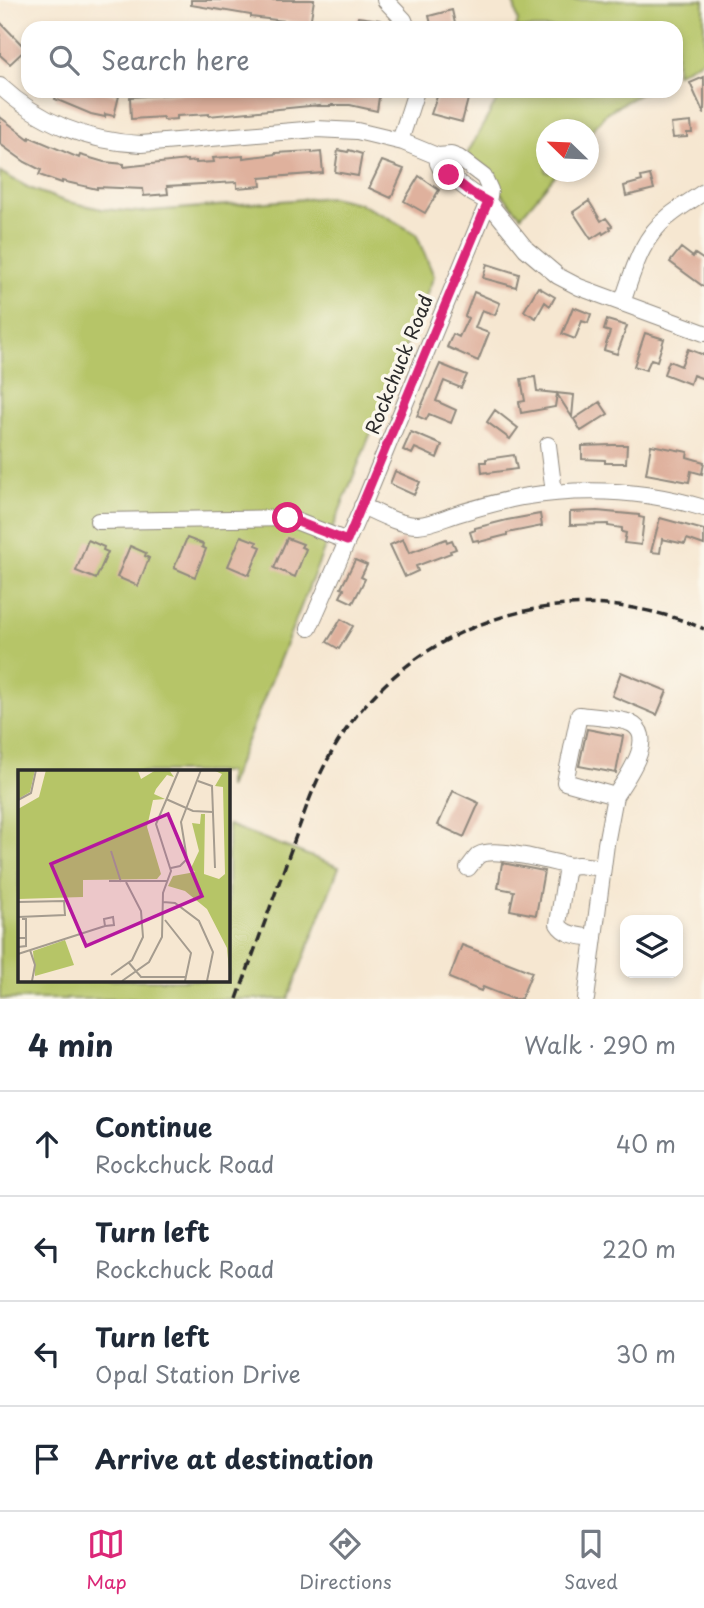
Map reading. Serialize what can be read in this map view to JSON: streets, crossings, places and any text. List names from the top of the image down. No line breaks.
{"streets":{"street":["Rockchuck Road"]},"north":"top left","page":{"search":"Search here","heading":["4 min","Walk · 290 m"],"list":[["Continue","Rockchuck Road","40 m"],["Turn left","Rockchuck Road","220 m"],["Turn left","Opal Station Drive","30 m"],"Arrive at destination"],"nav":["Map","Directions","Saved"]}}
